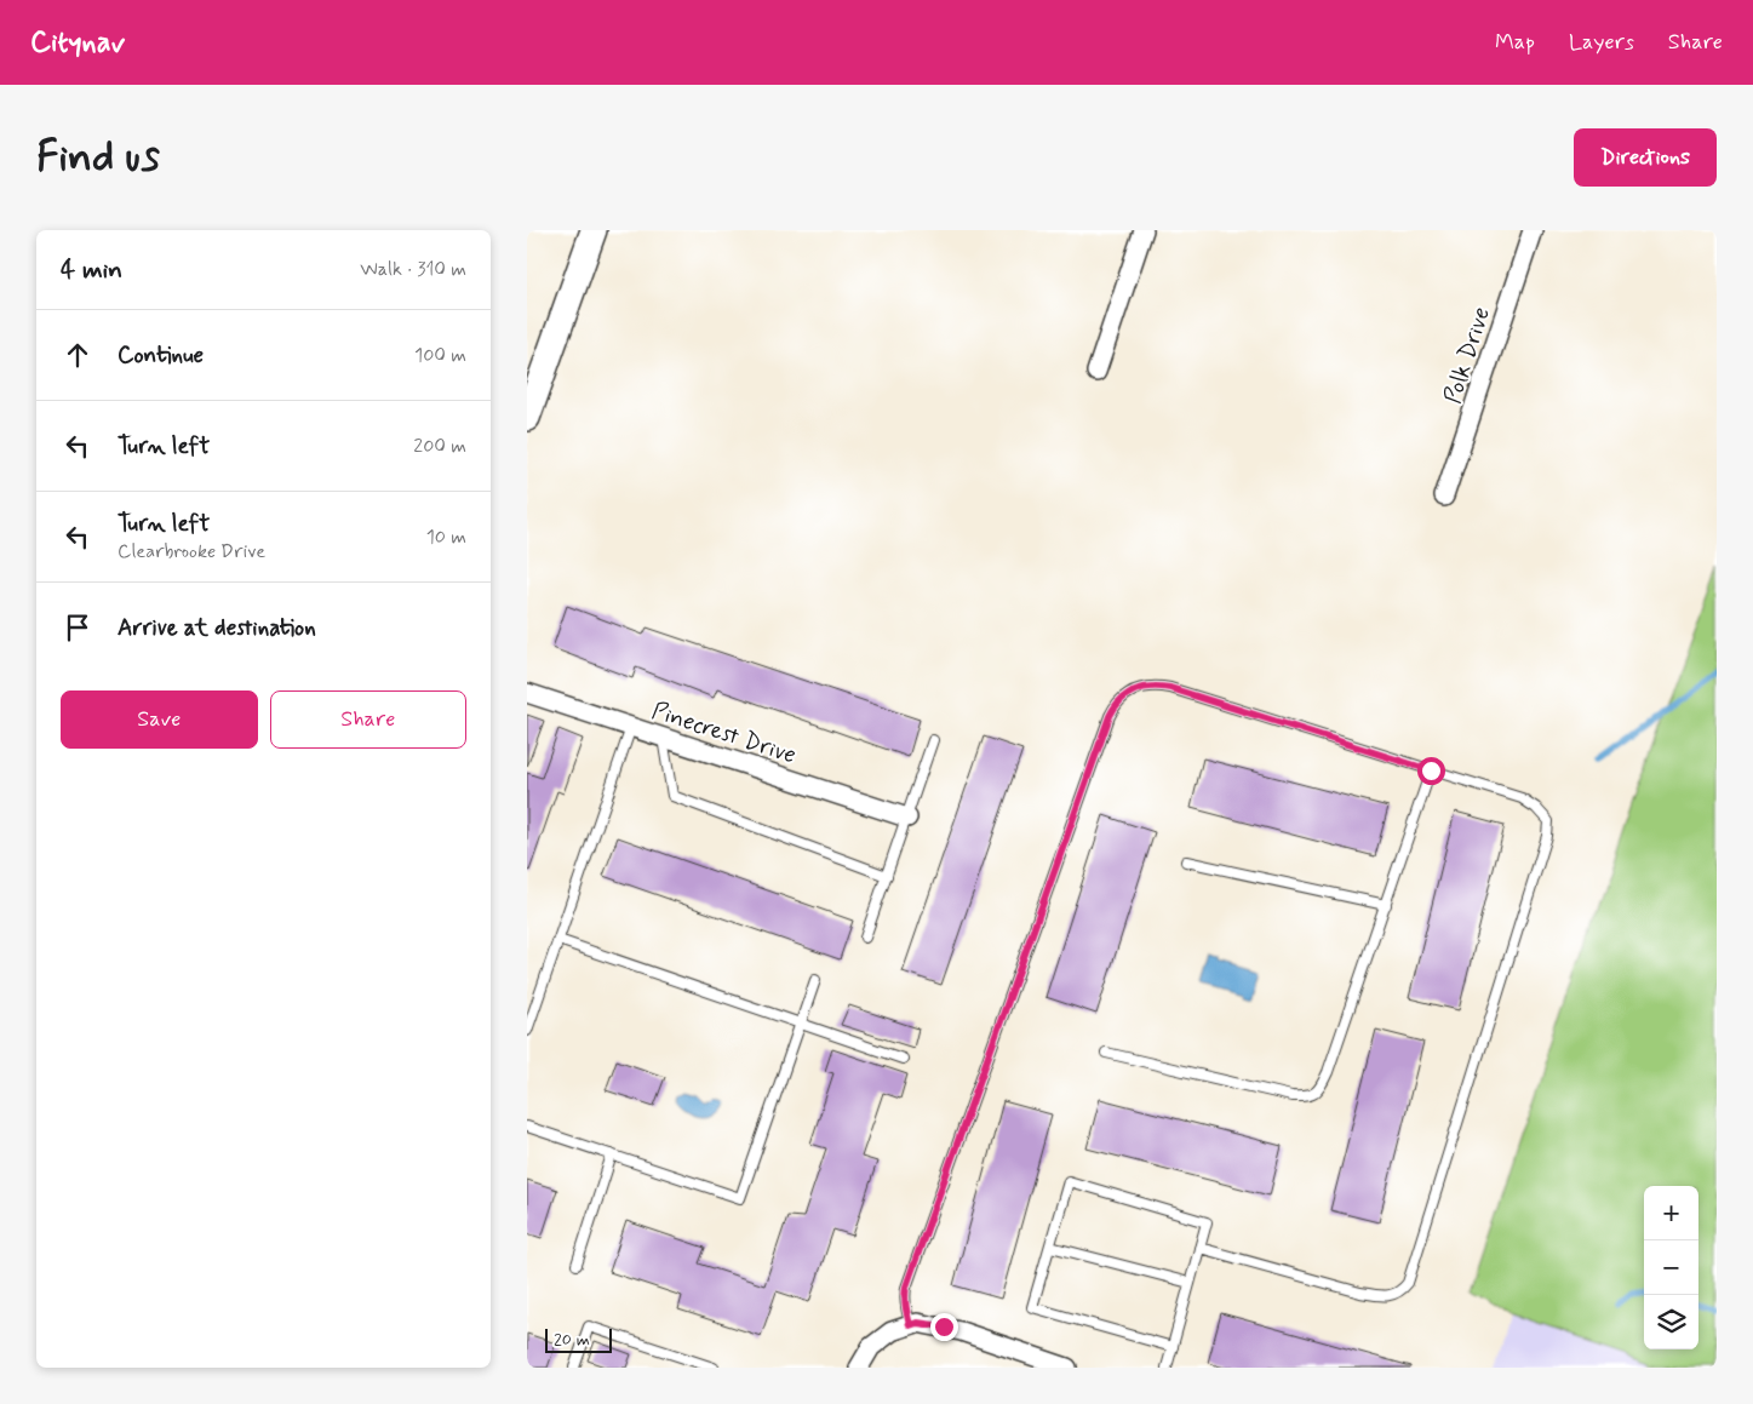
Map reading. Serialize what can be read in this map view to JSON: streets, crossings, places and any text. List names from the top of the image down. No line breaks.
{"streets":{"street":["Polk Drive","Pinecrest Drive"]},"scale_bar":"20 m","page":{"header":"Citynav","nav":["Map","Layers","Share"],"buttons":["Directions",["Save","Share"]],"title":"Find us","heading":["4 min","Walk · 310 m"],"list":[["Continue","100 m"],["Turn left","200 m"],["Turn left","Clearbrooke Drive","10 m"],"Arrive at destination"],"map_buttons":["+","−"],"scale":"20 m"}}
